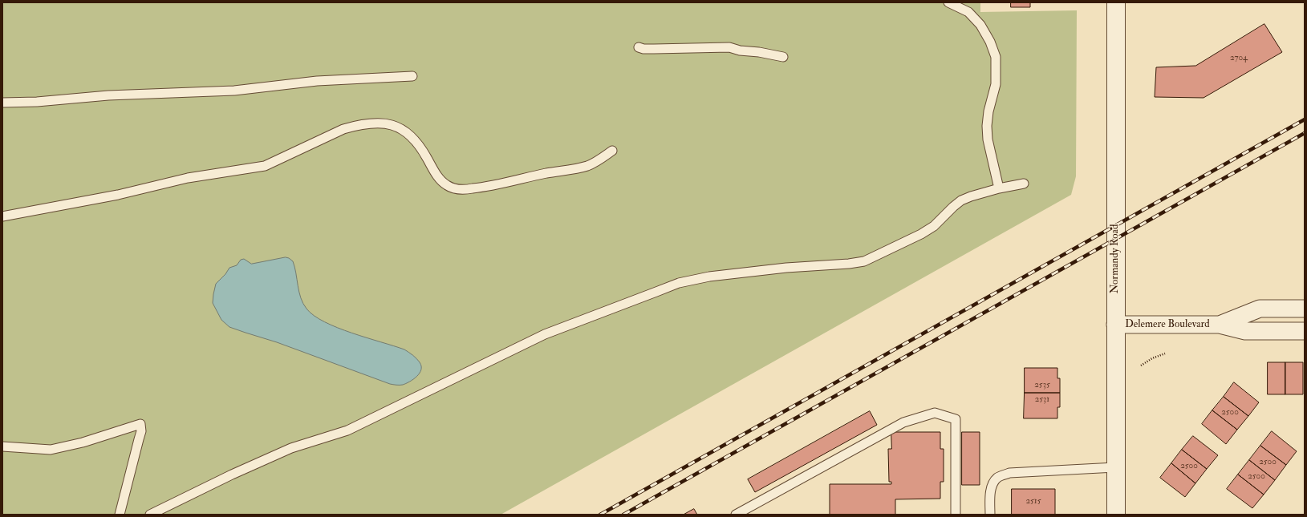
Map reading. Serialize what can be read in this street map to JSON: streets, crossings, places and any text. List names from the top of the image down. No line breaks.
{"streets":{"street":["Normandy Road","Delemere Boulevard"]},"crossings":[["Normandy Road","Delemere Boulevard"]],"house_numbers":["2704","2535","2531","2500","2500","2500","2500","2515"]}
